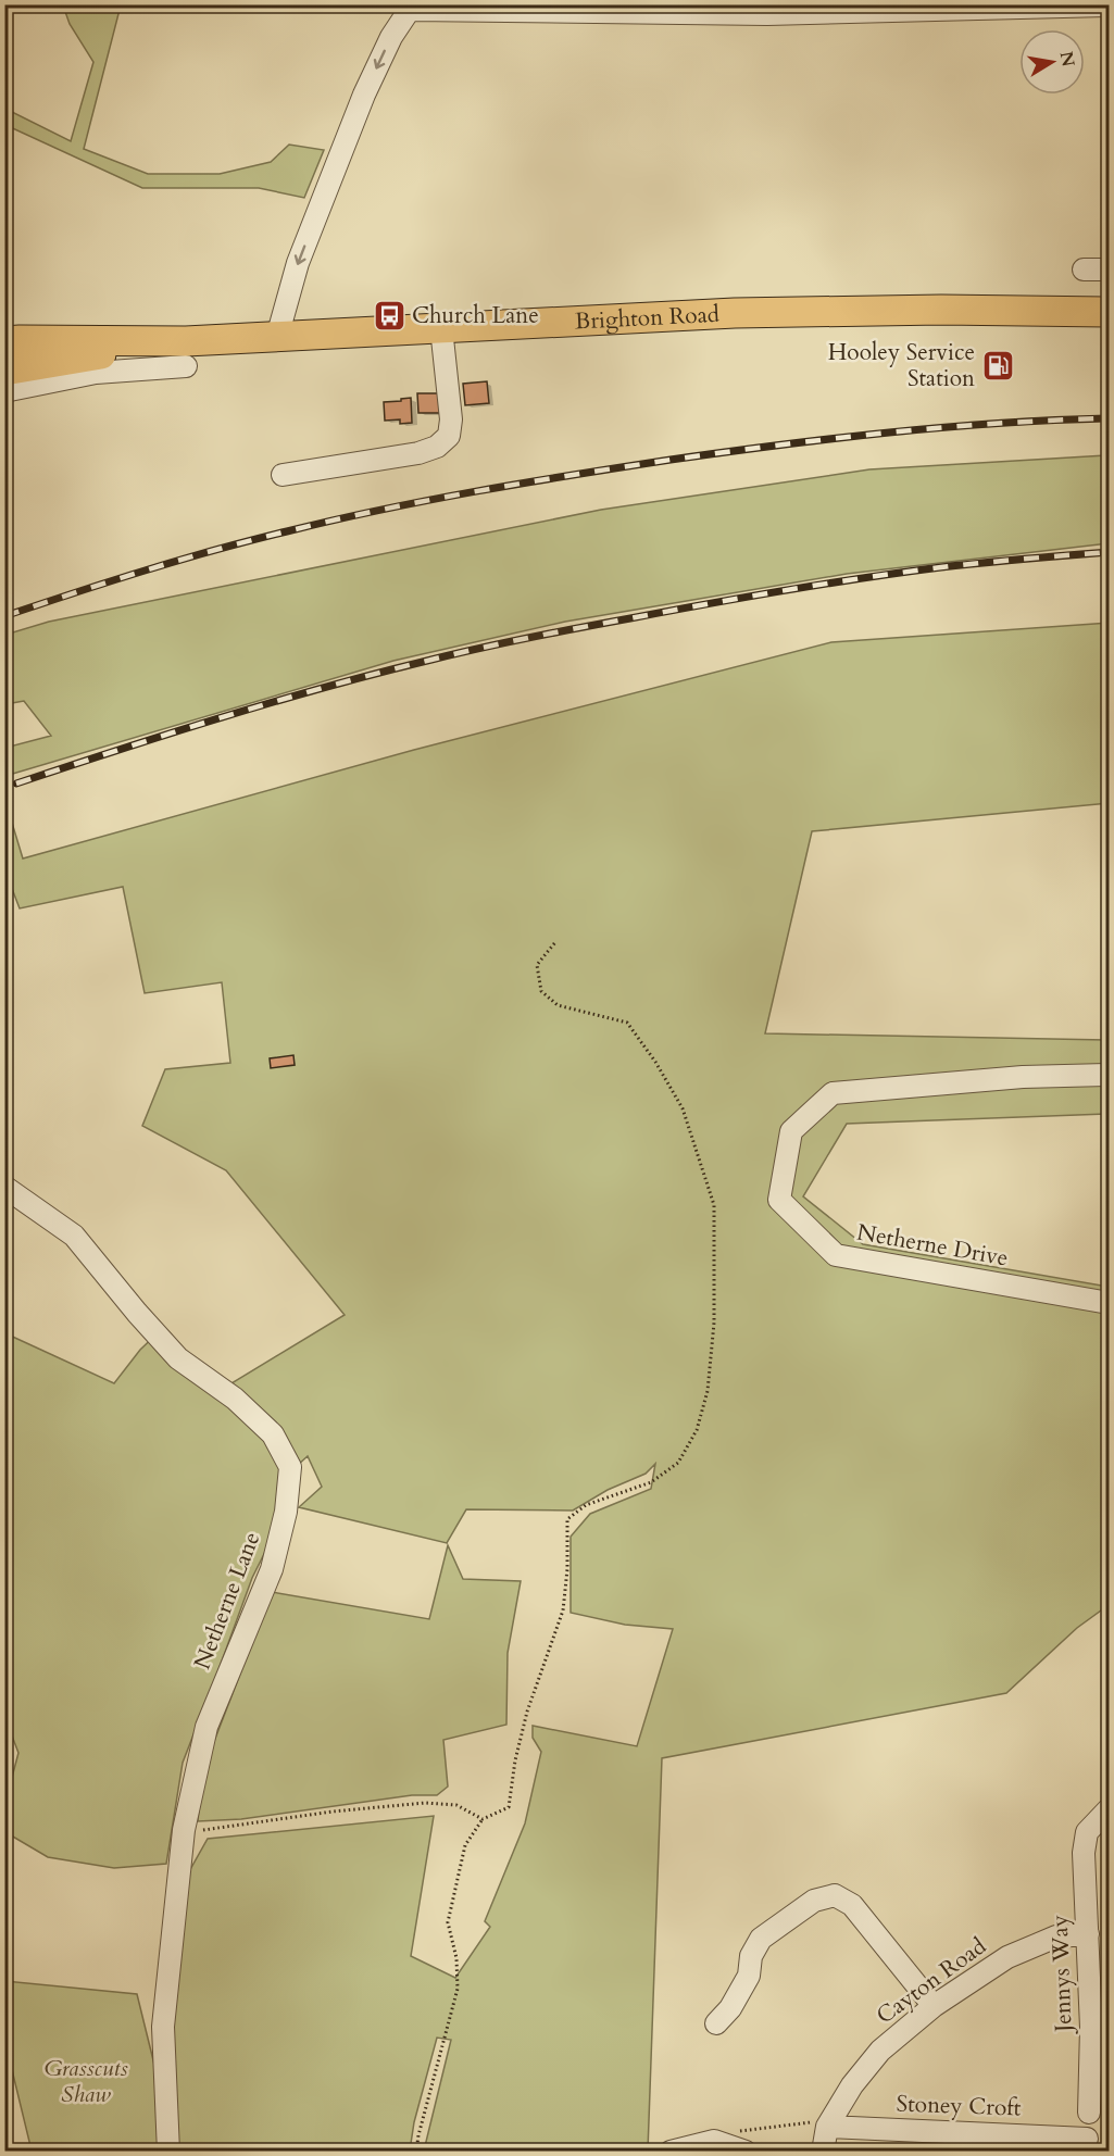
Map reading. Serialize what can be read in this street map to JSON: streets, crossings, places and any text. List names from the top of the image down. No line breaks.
{"streets":{"highway":["Brighton Road"],"street":["Netherne Drive","Netherne Lane","Jennys Way","Cayton Road","Stoney Croft"]},"crossings":[["Jennys Way","Cayton Road"],["Cayton Road","Stoney Croft"]],"parks":["Grasscuts Shaw"],"places":{"bus stop":["Church Lane"],"fuel station":["Hooley Service Station"]},"north":"right"}
